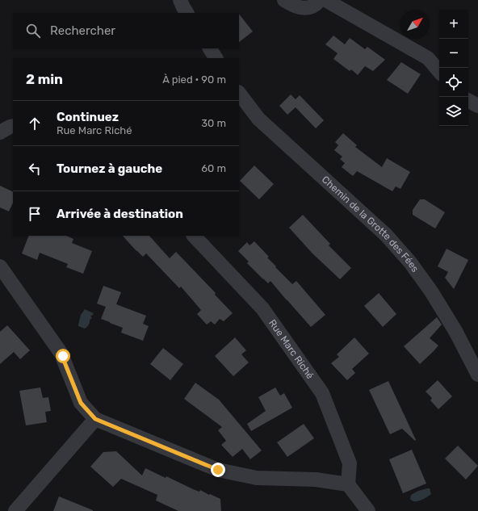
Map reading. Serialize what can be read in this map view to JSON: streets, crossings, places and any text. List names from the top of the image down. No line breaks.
{"streets":{"street":["Chemin de la Grotte des Fées","Rue Marc Riché"]},"north":"top right","page":{"map_buttons":["+","−"],"search":"Rechercher","heading":["2 min","À pied · 90 m"],"list":[["Continuez","Rue Marc Riché","30 m"],["Tournez à gauche","60 m"],"Arrivée à destination"]}}
